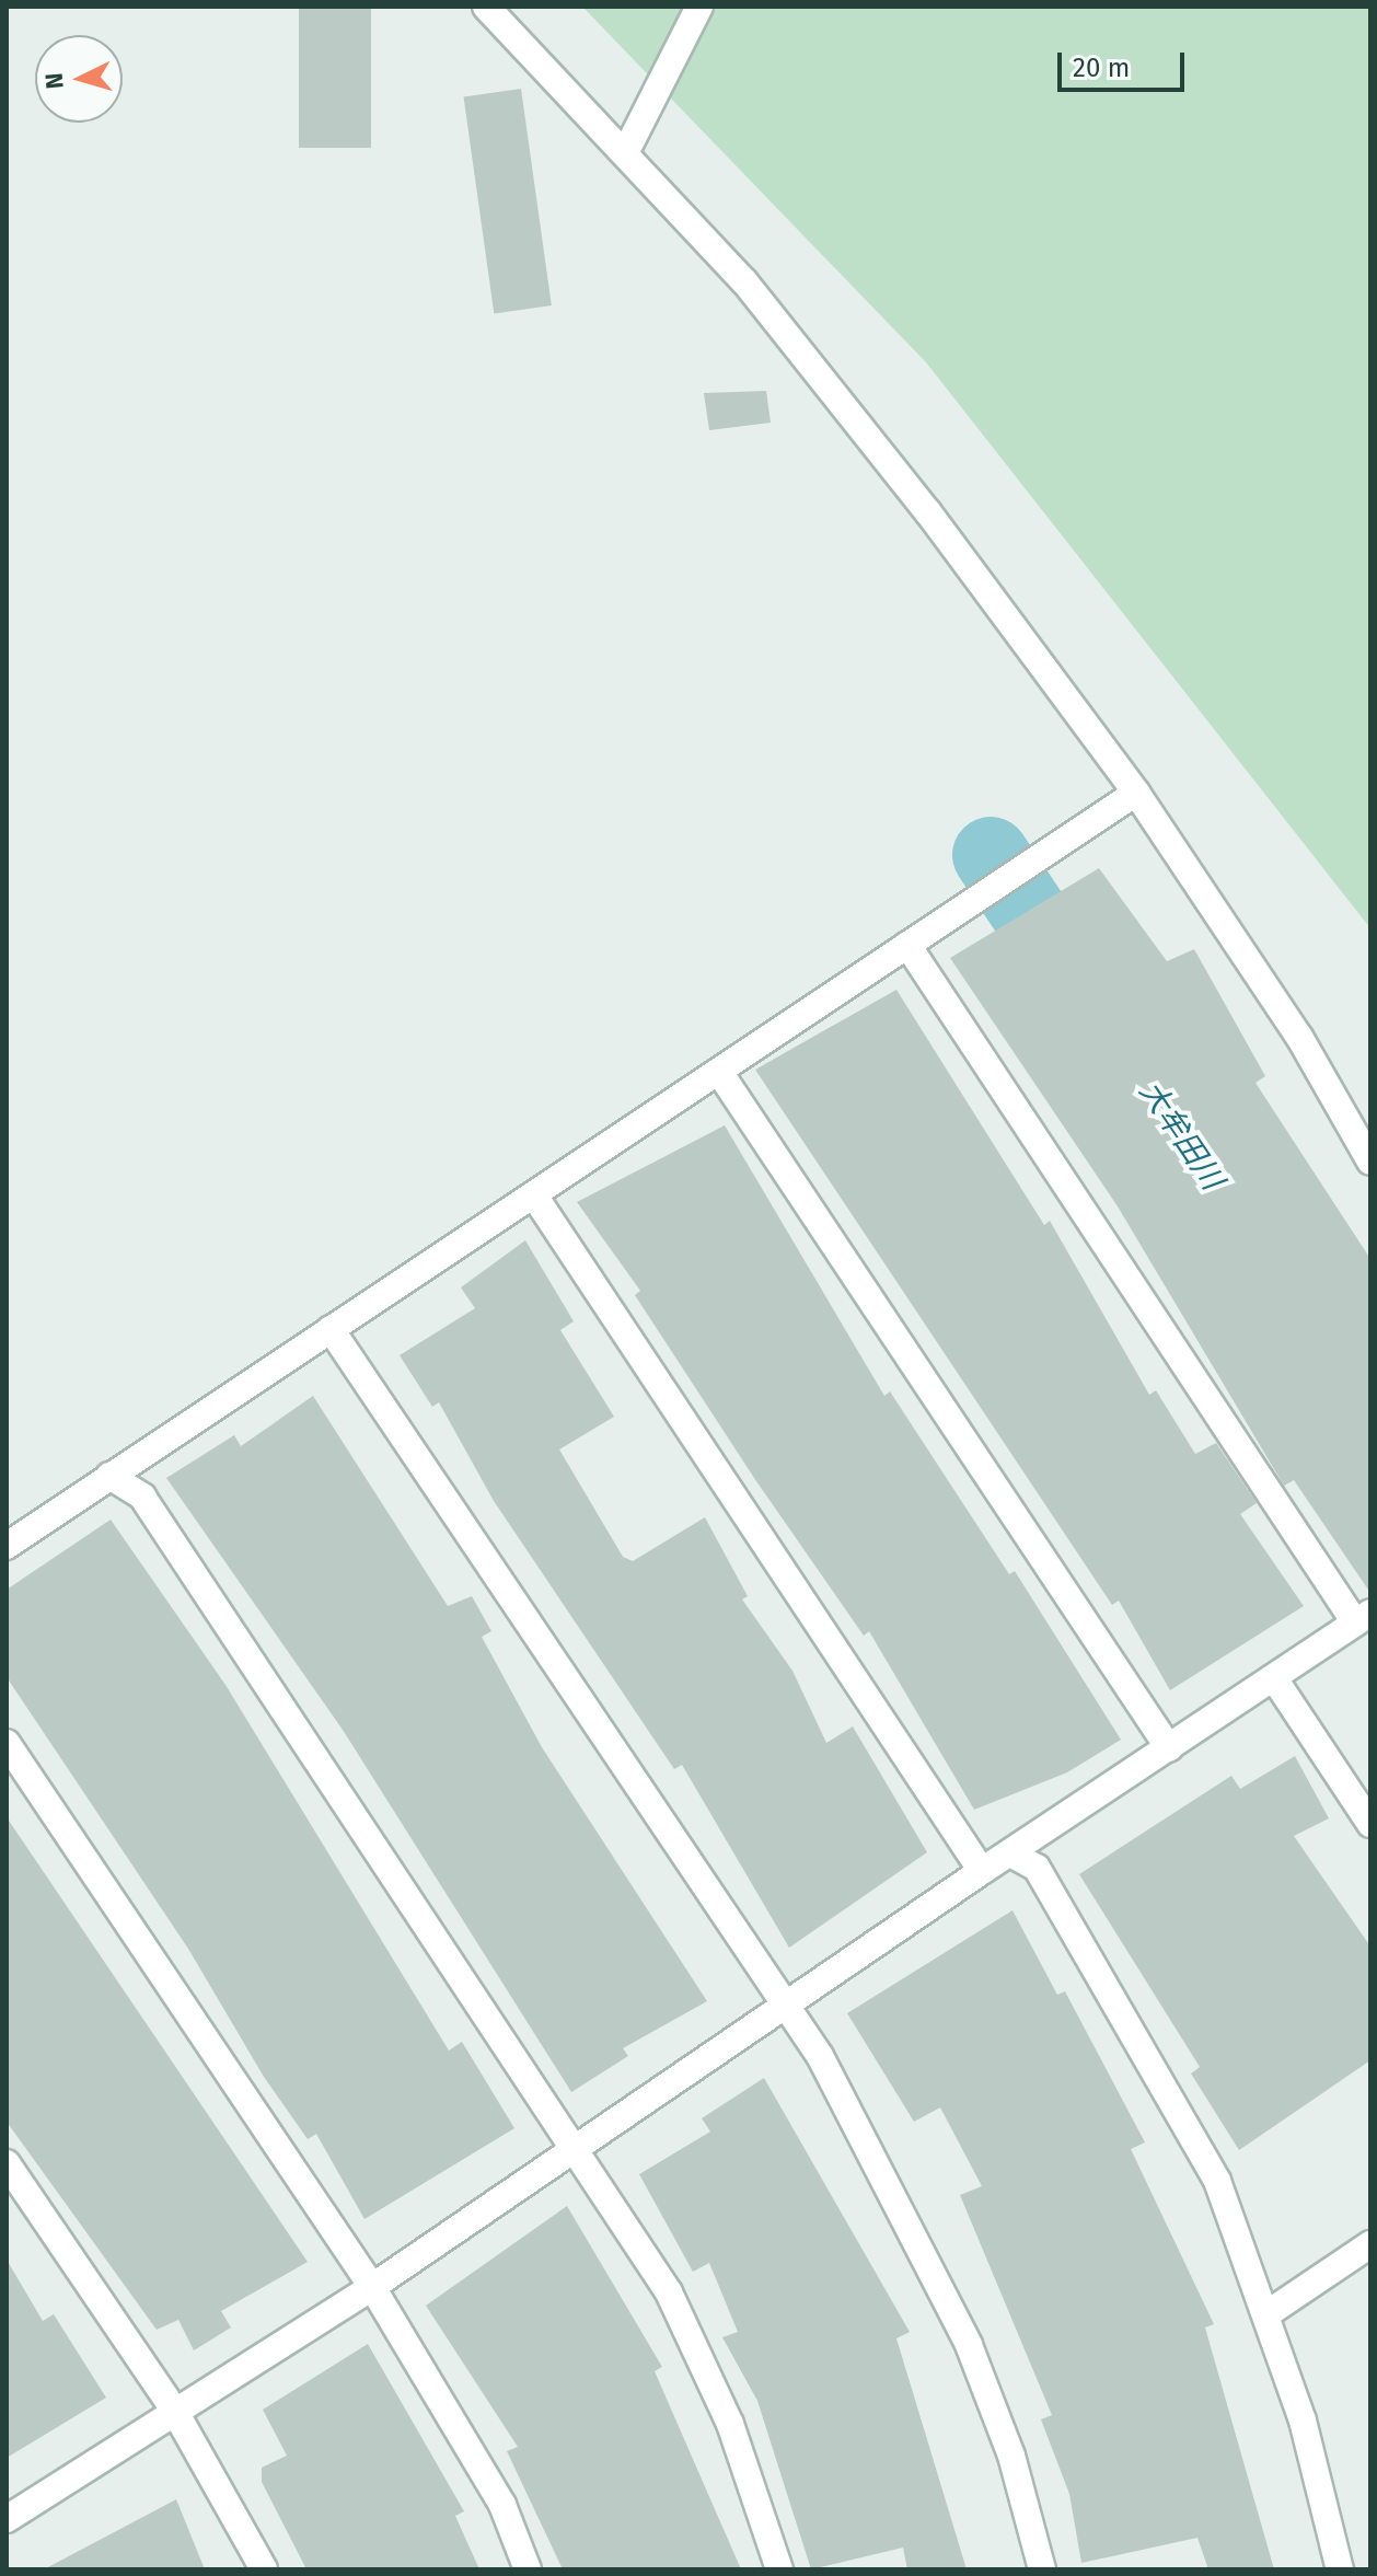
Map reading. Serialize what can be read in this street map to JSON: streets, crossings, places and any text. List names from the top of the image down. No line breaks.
{"water":["大牟田川"],"scale_bar":"20 m","north":"left"}
